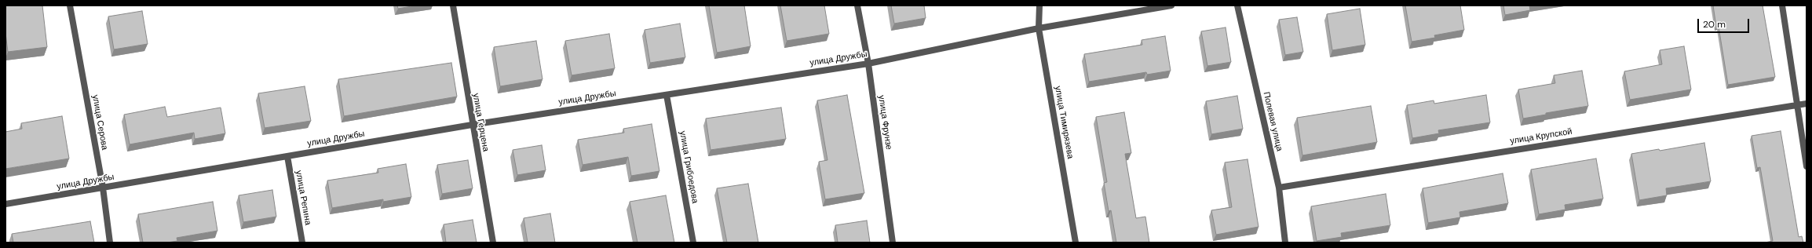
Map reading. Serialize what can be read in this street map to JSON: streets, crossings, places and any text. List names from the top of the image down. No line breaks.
{"streets":{"street":["улица Дружбы","Полевая улица","улица Серова","улица Герцена","улица Фрунзе","улица Тимирязева","улица Крупской","улица Грибоедова","улица Репина"]},"crossings":[["улица Дружбы","улица Серова"],["улица Дружбы","улица Герцена"],["улица Дружбы","улица Фрунзе"],["улица Дружбы","улица Тимирязева"],["улица Дружбы","улица Грибоедова"],["улица Дружбы","улица Репина"],["Полевая улица","улица Крупской"]],"scale_bar":"20 m"}
